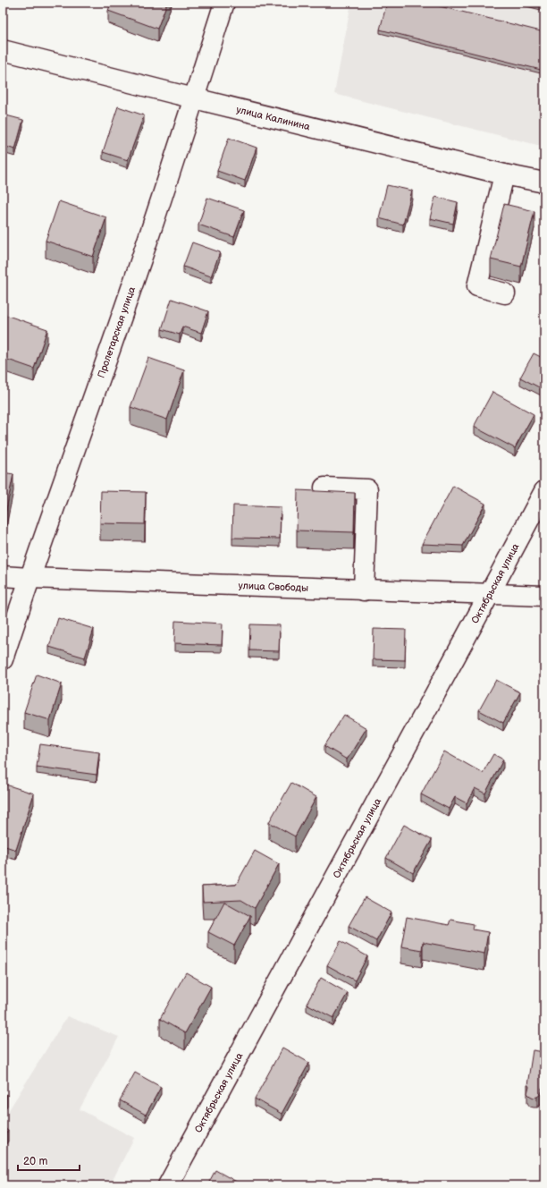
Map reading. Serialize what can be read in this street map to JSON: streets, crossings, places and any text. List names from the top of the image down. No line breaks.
{"streets":{"street":["улица Калинина","Пролетарская улица","Октябрьская улица","улица Свободы"]},"crossings":[["улица Калинина","Пролетарская улица"],["Пролетарская улица","улица Свободы"],["Октябрьская улица","улица Свободы"]],"scale_bar":"20 m"}
